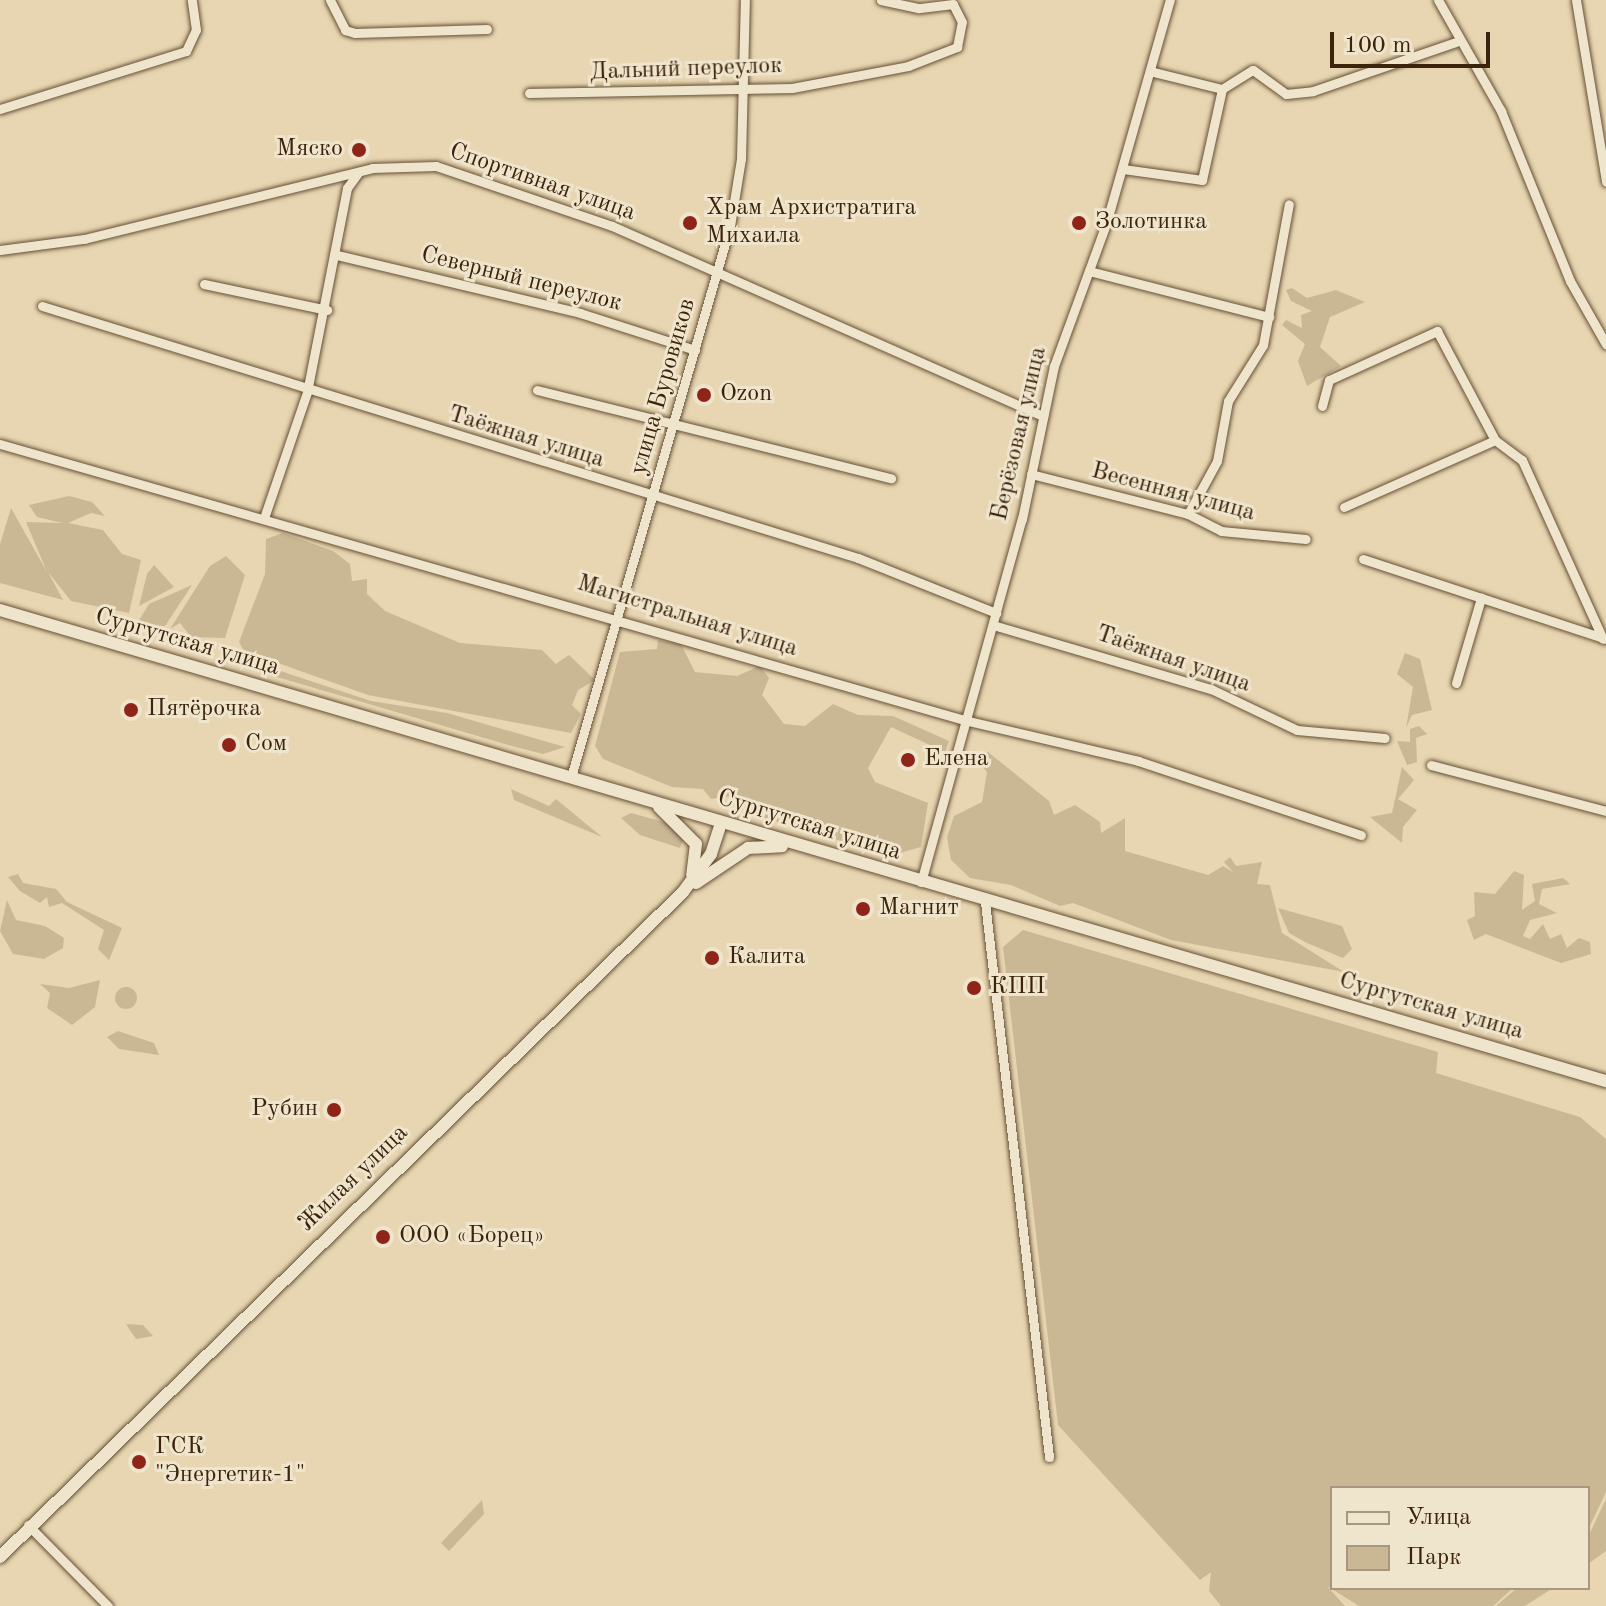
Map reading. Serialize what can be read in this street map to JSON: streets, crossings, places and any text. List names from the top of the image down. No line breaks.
{"streets":{"main road":["Сургутская улица","Жилая улица"],"street":["Дальний переулок","Спортивная улица","Северный переулок","улица Буровиков","Берёзовая улица","Таёжная улица","Весенняя улица","Магистральная улица"]},"crossings":[["Дальний переулок","улица Буровиков"],["Спортивная улица","улица Буровиков"],["Спортивная улица","Берёзовая улица"],["Северный переулок","улица Буровиков"],["улица Буровиков","Таёжная улица"],["улица Буровиков","Магистральная улица"],["улица Буровиков","Сургутская улица"],["Берёзовая улица","Таёжная улица"],["Берёзовая улица","Весенняя улица"],["Берёзовая улица","Магистральная улица"],["Берёзовая улица","Сургутская улица"],["Сургутская улица","Жилая улица"]],"places":["Мяско","Храм Архистратига Михаила","Золотинка","Ozon","Пятёрочка","Сом","Елена","Магнит","Калита","КПП","Рубин","ООО «Борец»","ГСК \"Энергетик-1\""],"legend":["Улица","Парк"],"scale_bar":"100 m"}
